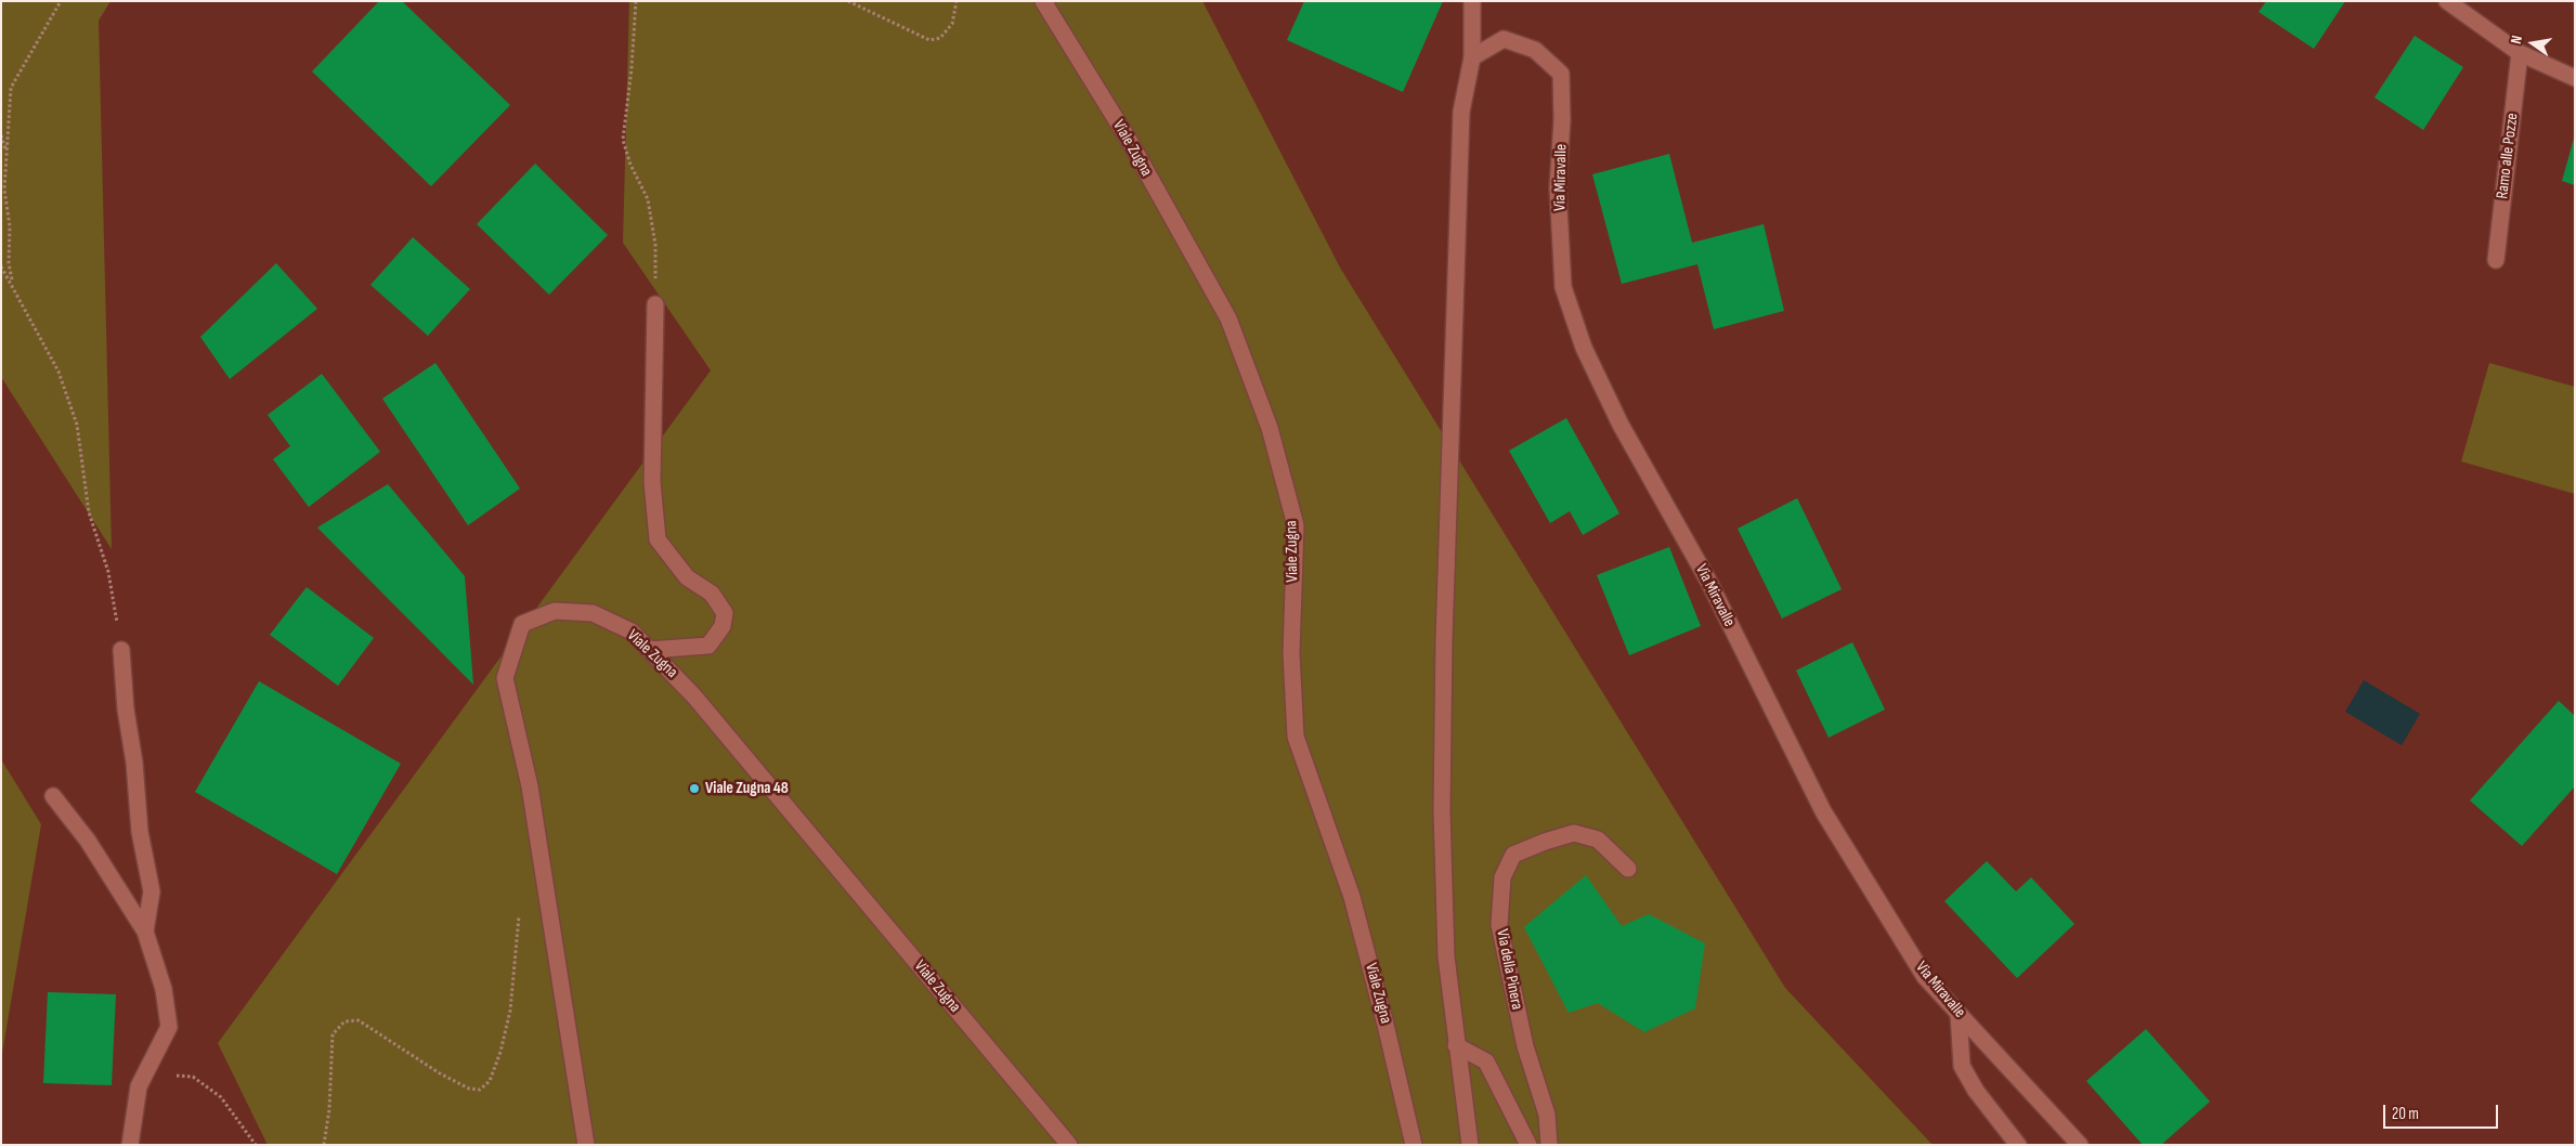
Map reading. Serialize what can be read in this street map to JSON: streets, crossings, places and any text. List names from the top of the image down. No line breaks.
{"streets":{"street":["Viale Zugna","Ramo alle Pozze","Via Miravalle","Via della Pinera"]},"places":["Viale Zugna 48"],"scale_bar":"20 m","north":"left"}
